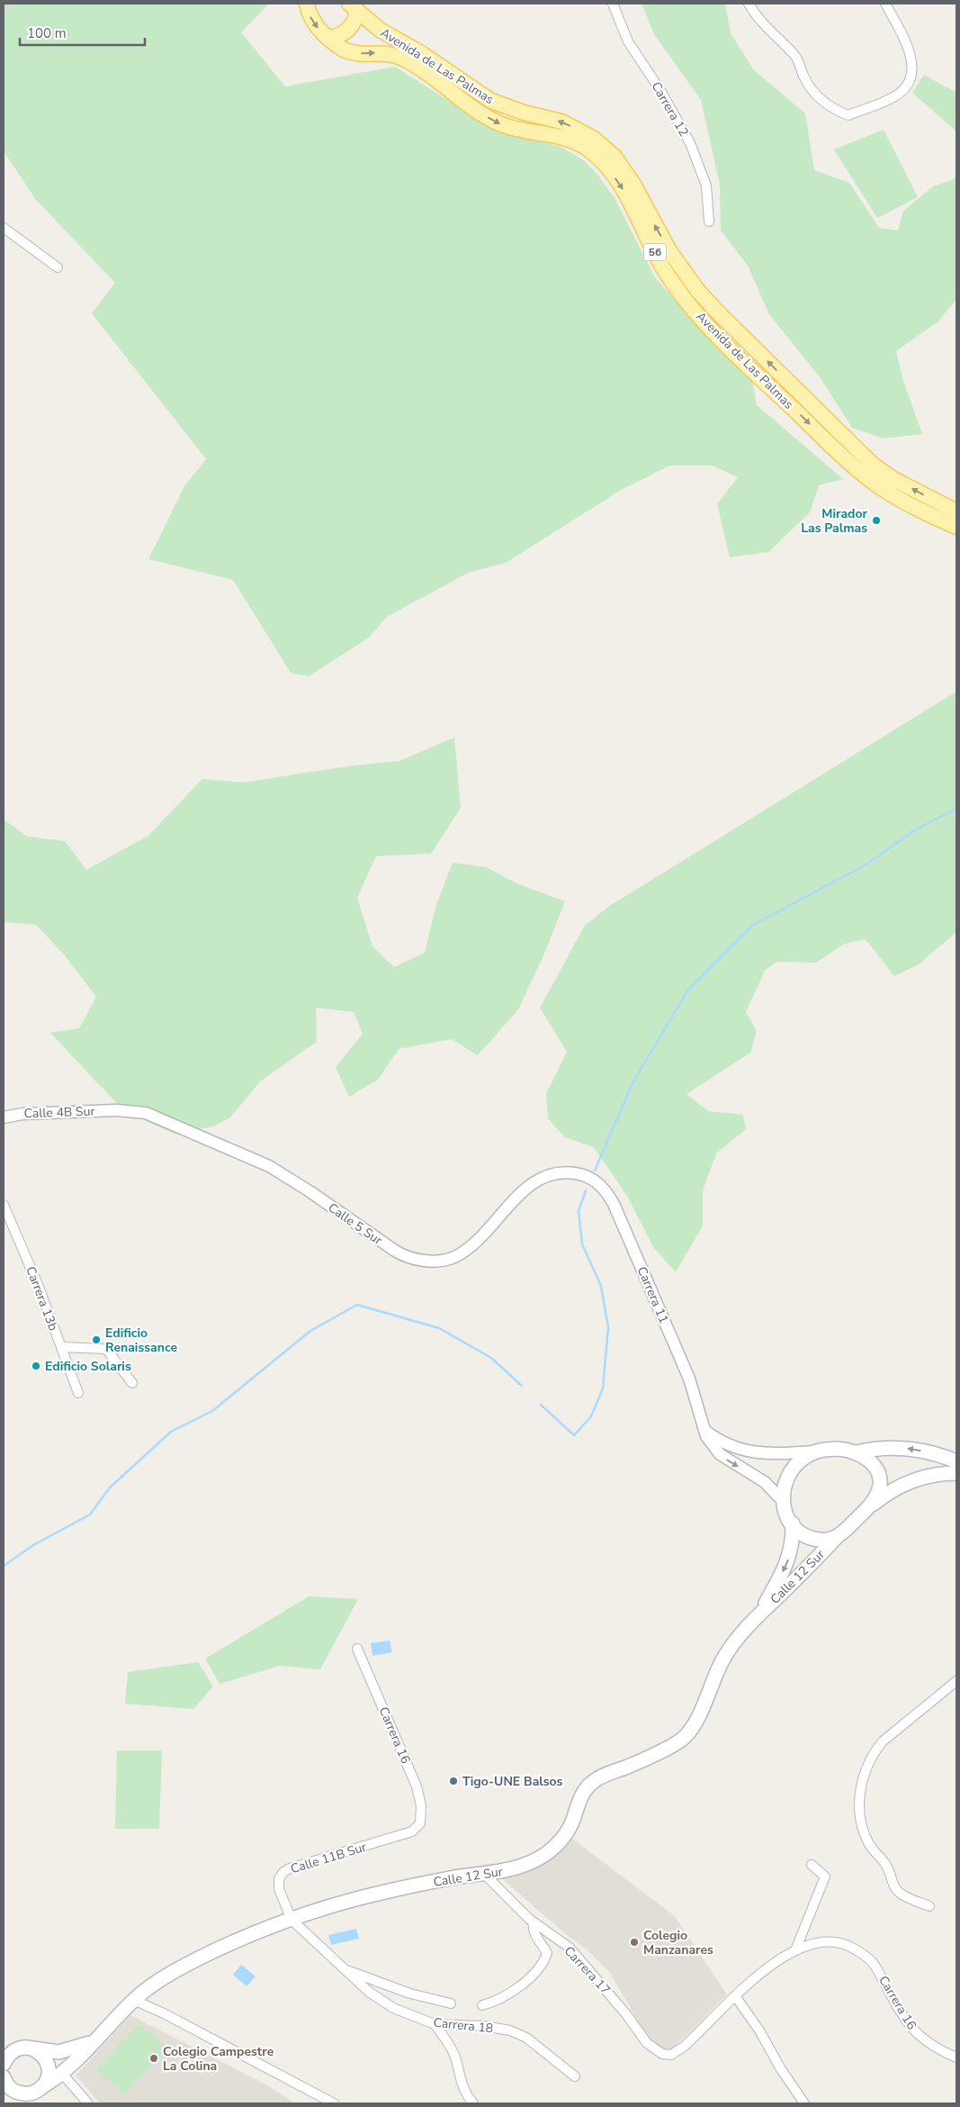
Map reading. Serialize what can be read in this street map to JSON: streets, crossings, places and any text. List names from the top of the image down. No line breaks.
{"streets":{"main road":["Avenida de Las Palmas","56","Calle 12 Sur"],"street":["Carrera 12","Calle 4B Sur","Calle 5 Sur","Carrera 11","Carrera 13b","Carrera 16","Calle 11B Sur","Carrera 17","Carrera 18"]},"crossings":[["Calle 4B Sur","Calle 5 Sur"],["Calle 5 Sur","Carrera 11"],["Carrera 11","Calle 12 Sur"],["Calle 12 Sur","Calle 11B Sur"],["Calle 12 Sur","Carrera 17"],["Calle 12 Sur","Carrera 18"],["Carrera 16","Calle 11B Sur"],["Calle 11B Sur","Carrera 18"]],"places":["Mirador Las Palmas","Edificio Renaissance","Edificio Solaris","Tigo-UNE Balsos","Colegio Manzanares","Colegio Campestre La Colina"],"scale_bar":"100 m"}
